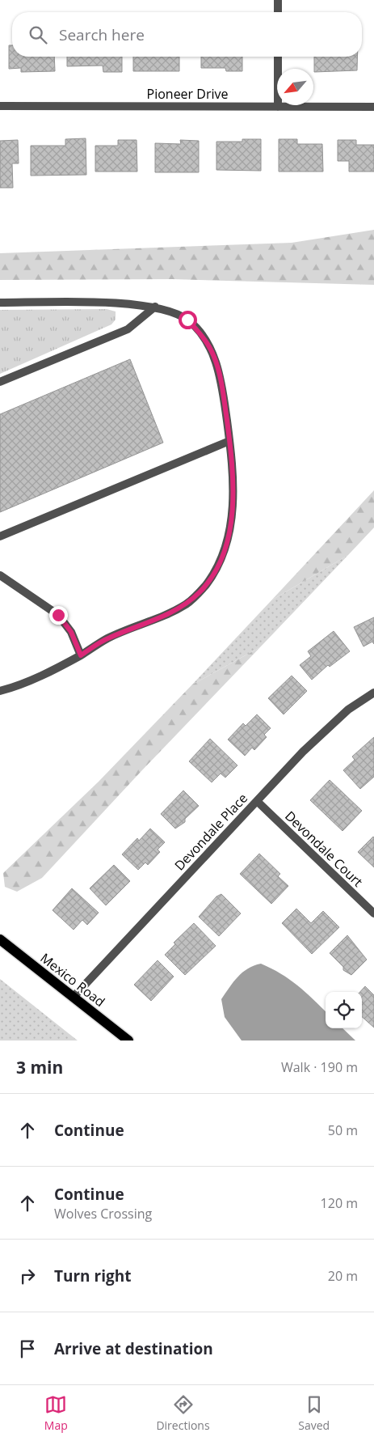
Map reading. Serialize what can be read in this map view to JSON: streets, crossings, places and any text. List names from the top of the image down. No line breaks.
{"streets":{"main road":["Mexico Road"],"street":["Pioneer Drive","Devondale Place","Devondale Court"]},"crossings":[["Devondale Place","Devondale Court"],["Devondale Place","Mexico Road"]],"north":"bottom left","page":{"search":"Search here","heading":["3 min","Walk · 190 m"],"list":[["Continue","50 m"],["Continue","Wolves Crossing","120 m"],["Turn right","20 m"],"Arrive at destination"],"nav":["Map","Directions","Saved"]}}
